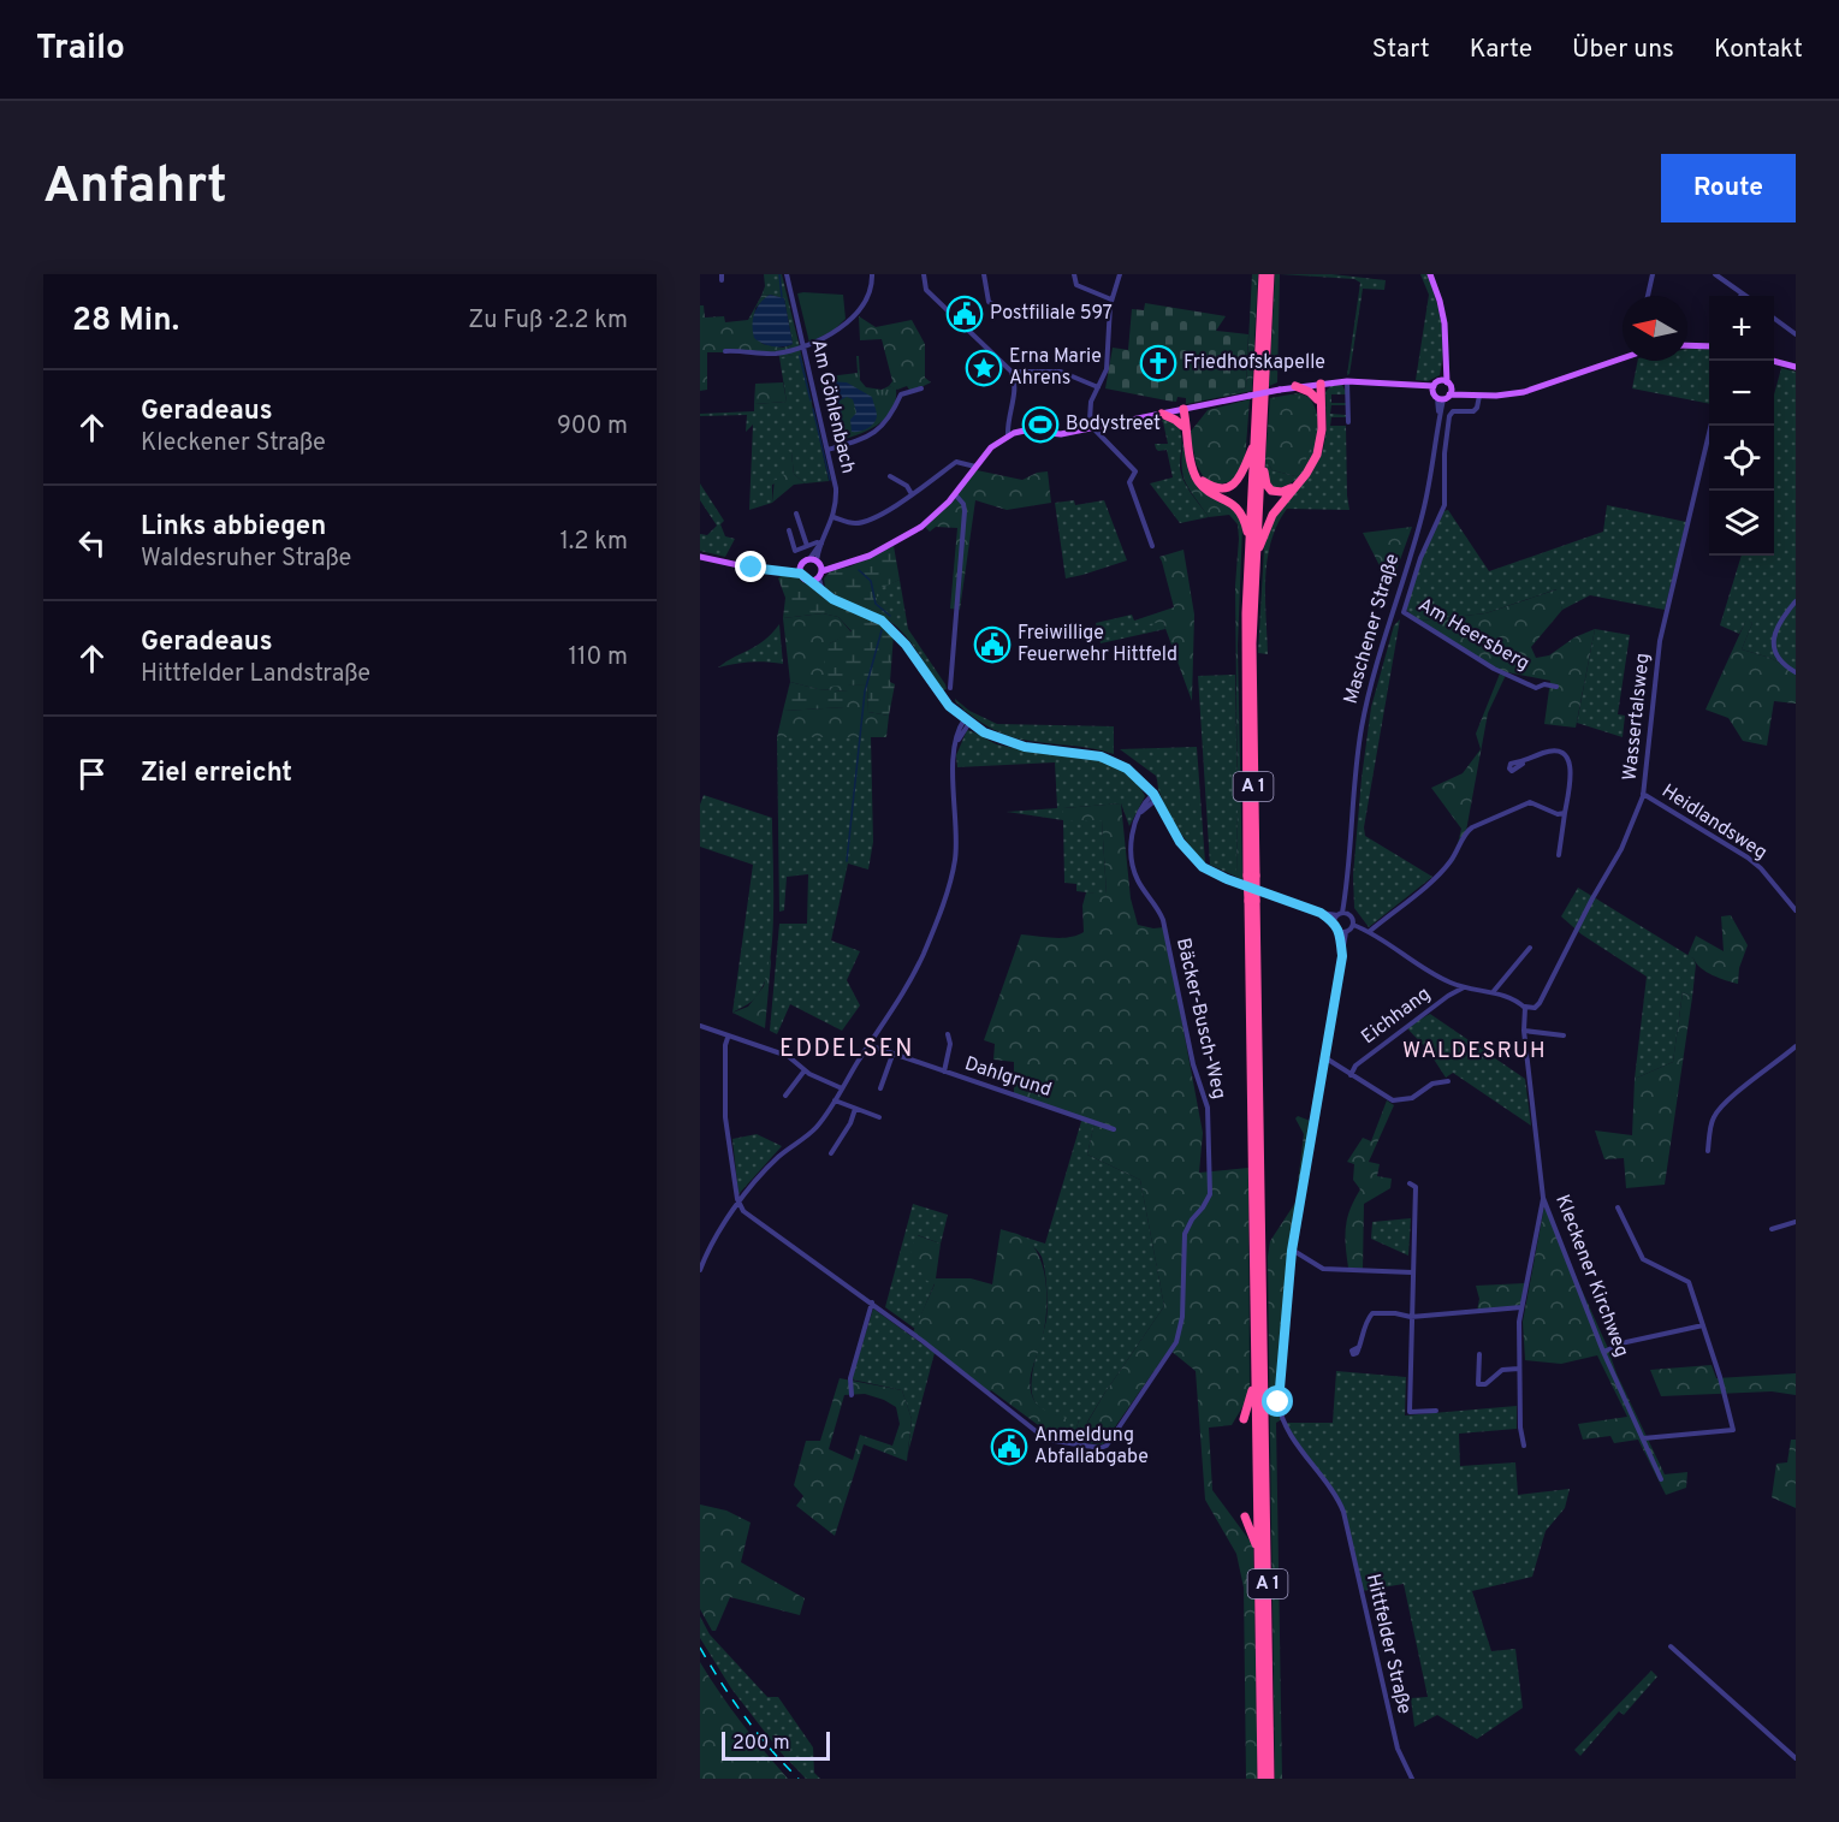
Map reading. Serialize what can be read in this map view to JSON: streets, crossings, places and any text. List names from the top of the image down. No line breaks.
{"streets":{"highway":["A 1"],"main road":["Maschener Straße"],"street":["Am Göhlenbach","Am Heersberg","Wassertalsweg","Heidlandsweg","Eichhang","Bäcker-Busch-Weg","Dahlgrund","Kleckener Kirchweg","Hittfelder Straße"]},"crossings":[["Wassertalsweg","Heidlandsweg"],["Wassertalsweg","Kleckener Kirchweg"]],"districts":["EDDELSEN","WALDESRUH"],"places":{"public building":["Postfiliale 597","Freiwillige Feuerwehr Hittfeld","Anmeldung Abfallabgabe"],"church":["Friedhofskapelle"],"place":["Erna Marie Ahrens"],"sports":["Bodystreet"]},"scale_bar":"200 m","north":"left","page":{"header":"Trailo","nav":["Start","Karte","Über uns","Kontakt"],"buttons":"Route","title":"Anfahrt","heading":["28 Min.","Zu Fuß · 2.2 km"],"map_buttons":["+","−"],"list":[["Geradeaus","Kleckener Straße","900 m"],["Links abbiegen","Waldesruher Straße","1.2 km"],["Geradeaus","Hittfelder Landstraße","110 m"],"Ziel erreicht"],"scale":"200 m"}}
